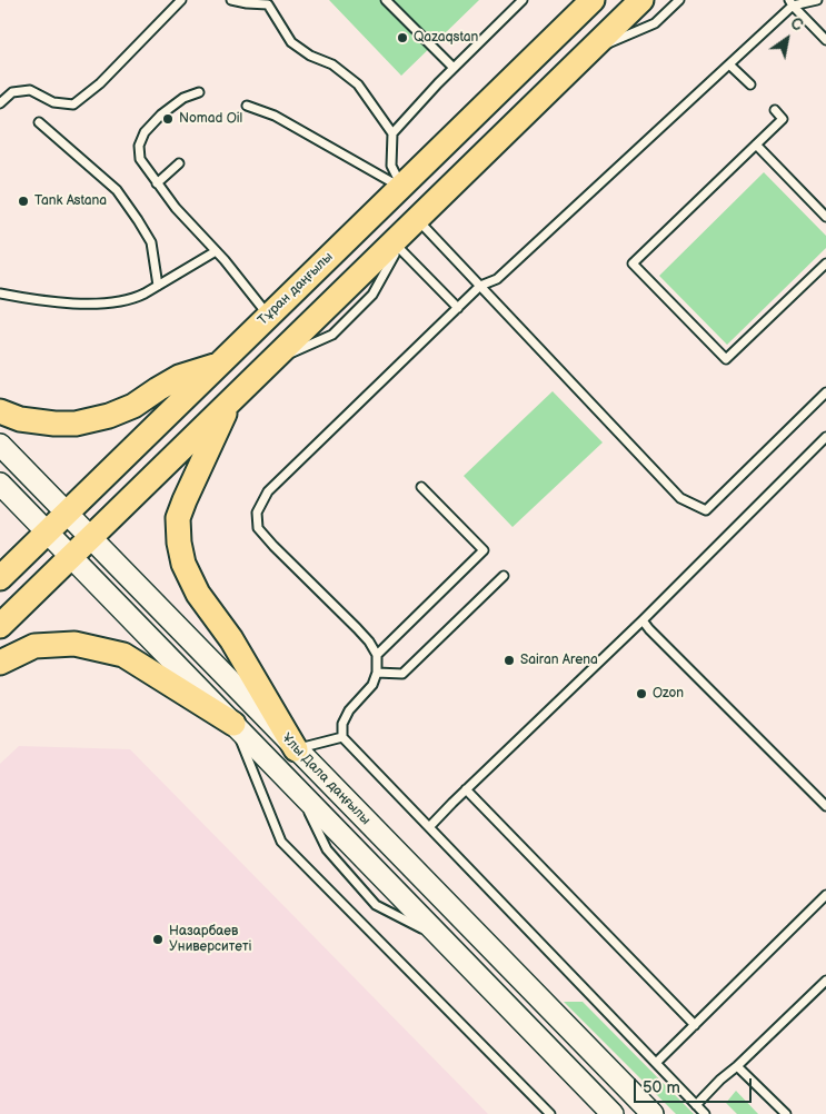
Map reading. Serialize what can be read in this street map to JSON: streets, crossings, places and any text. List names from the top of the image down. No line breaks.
{"streets":{"main road":["Тұран даңғылы","Ұлы Дала даңғылы"]},"crossings":[["Тұран даңғылы","Ұлы Дала даңғылы"]],"places":["Qazaqstan","Nomad Oil","Tank Astana","Sairan Arena","Ozon","Назарбаев Университеті"],"scale_bar":"50 m","north":"top right"}
